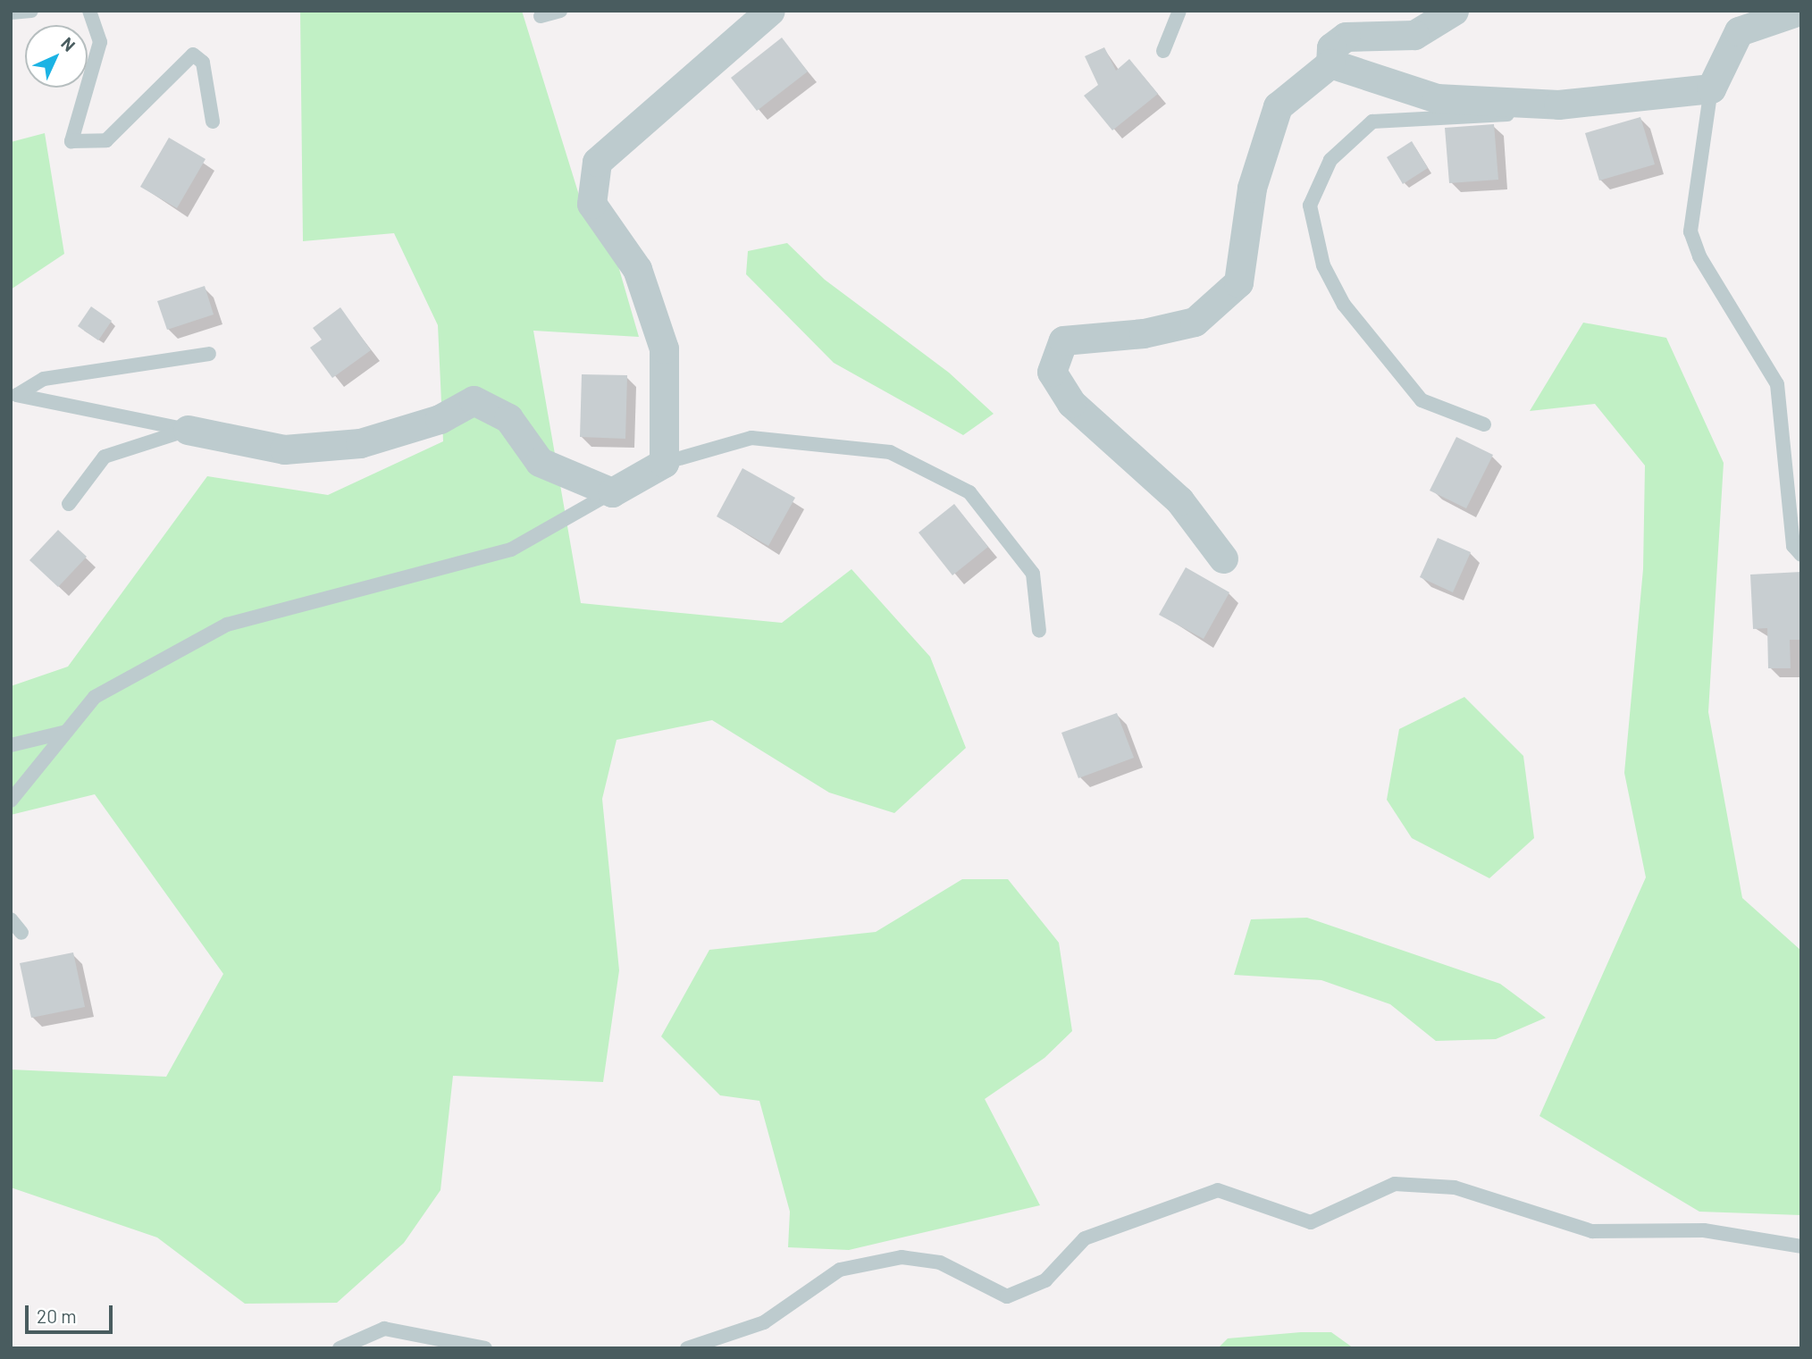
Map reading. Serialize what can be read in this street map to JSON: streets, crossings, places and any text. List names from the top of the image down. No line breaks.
{"scale_bar":"20 m","north":"top right"}
